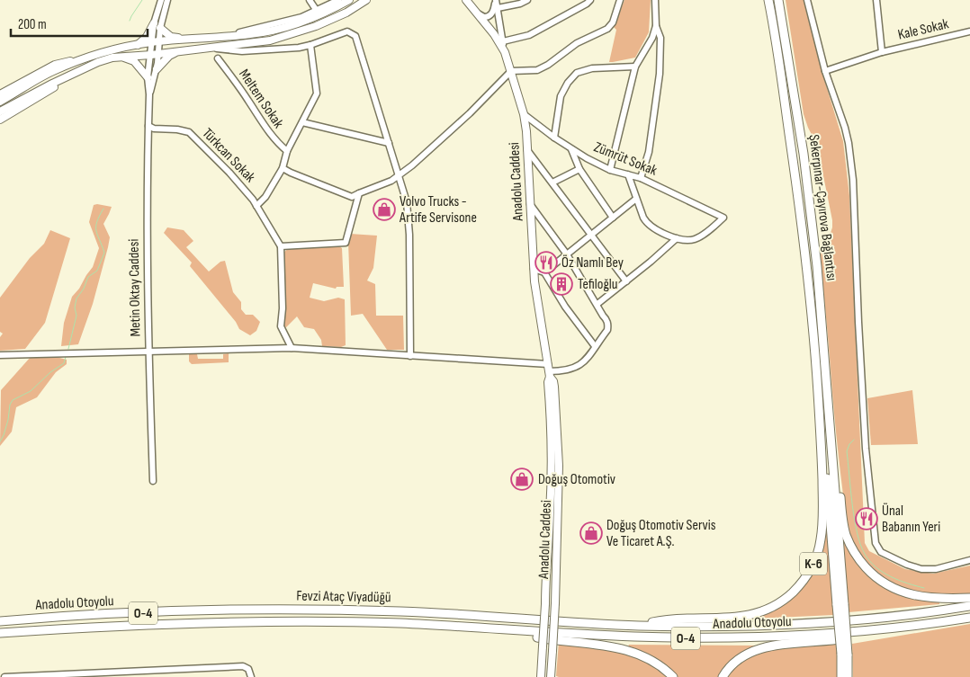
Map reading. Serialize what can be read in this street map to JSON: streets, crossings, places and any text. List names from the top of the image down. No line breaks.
{"streets":{"highway":["Şekerpınar-Çayırova Bağlantısı","K-6","Fevzi Ataç Viyadüğü","Anadolu Otoyolu","O-4"],"main road":["Anadolu Caddesi"],"street":["Kale Sokak","Meltem Sokak","Türkcan Sokak","Zümrüt Sokak","Metin Oktay Caddesi"]},"crossings":[["Türkcan Sokak","Metin Oktay Caddesi"],["Zümrüt Sokak","Anadolu Caddesi"],["Şekerpınar-Çayırova Bağlantısı","K-6"],["K-6","Anadolu Otoyolu"],["Fevzi Ataç Viyadüğü","Anadolu Otoyolu"]],"places":{"shop":["Volvo Trucks - Artife Servisone","Doğuş Otomotiv","Doğuş Otomotiv Servis Ve Ticaret A.Ş."],"restaurant":["Öz Namlı Bey","Ünal Babanın Yeri"],"building":["Tefiloğlu"]},"scale_bar":"200 m"}
